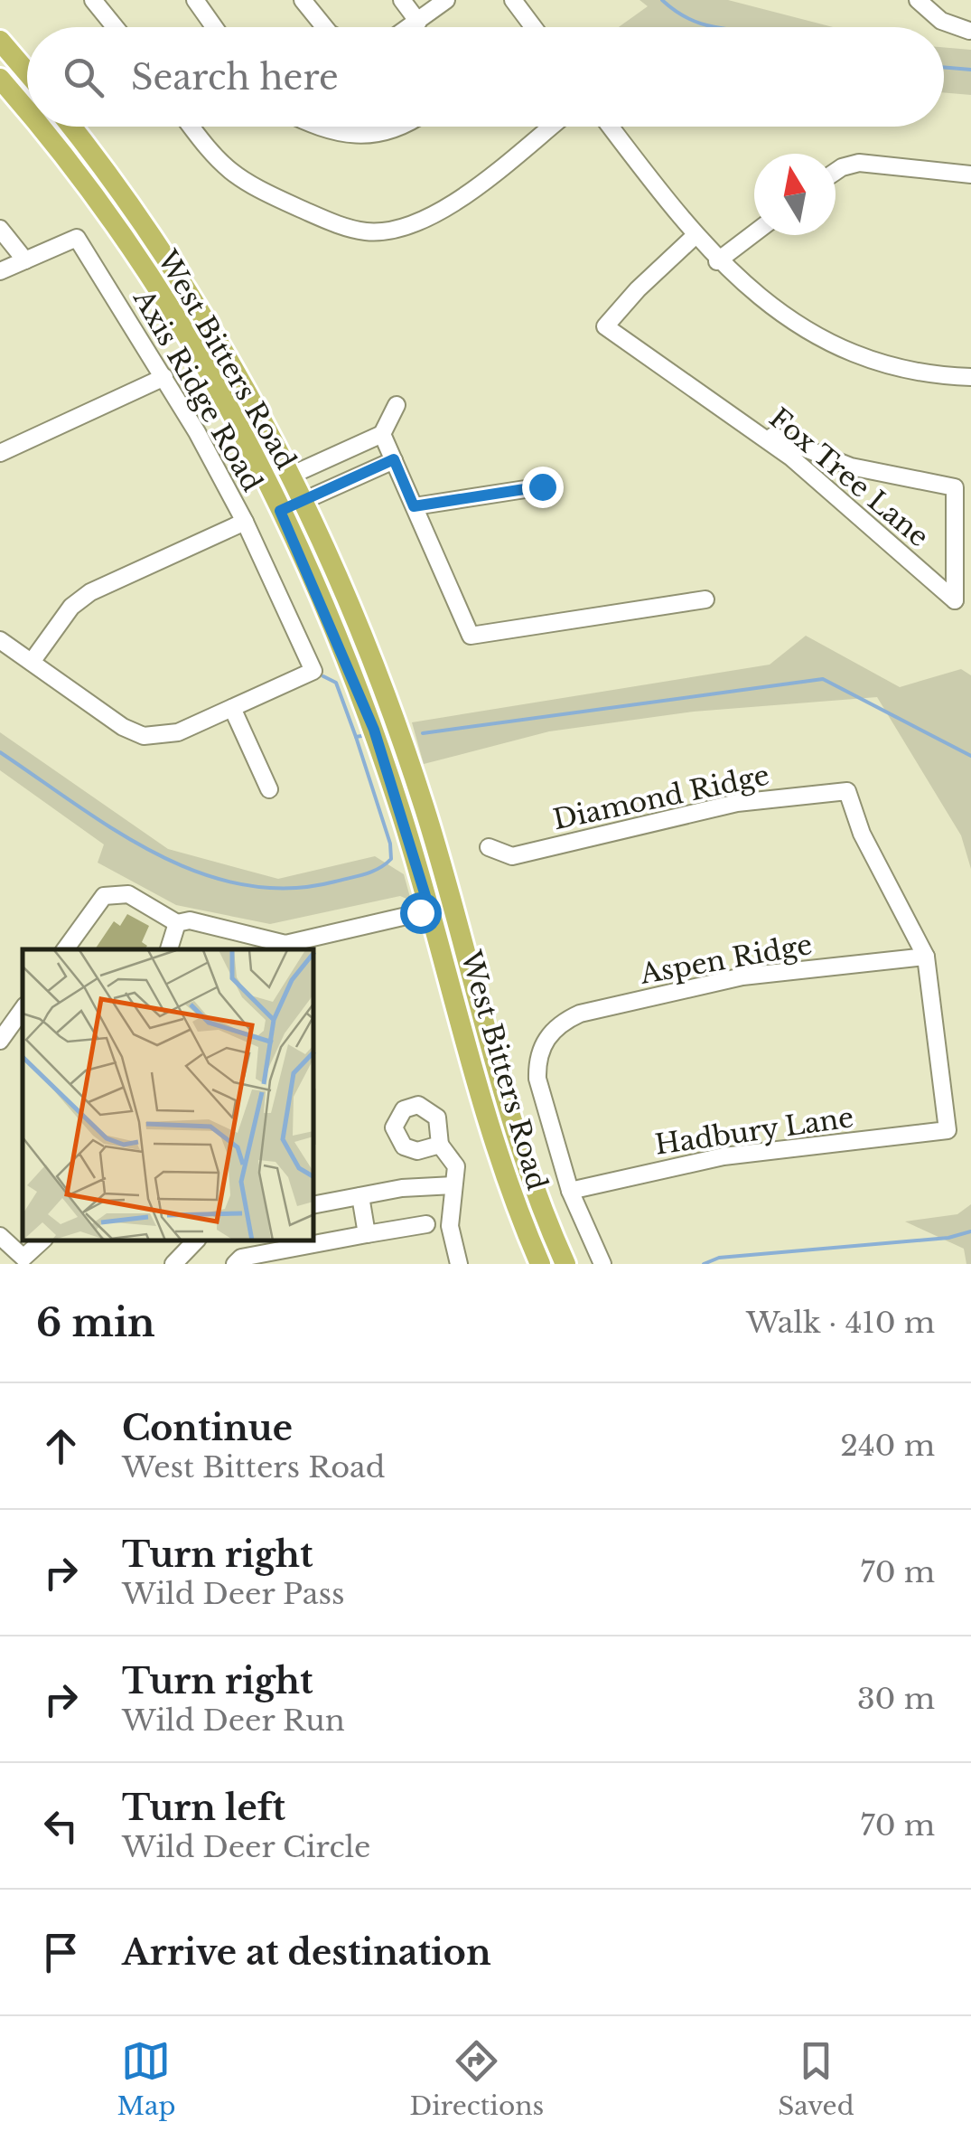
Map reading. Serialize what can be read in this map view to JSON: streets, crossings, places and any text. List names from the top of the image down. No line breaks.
{"streets":{"main road":["West Bitters Road"],"street":["Axis Ridge Road","Fox Tree Lane","Diamond Ridge","Aspen Ridge","Hadbury Lane"]},"crossings":[["Diamond Ridge","Aspen Ridge"],["Diamond Ridge","Hadbury Lane"],["Aspen Ridge","Hadbury Lane"]],"north":"top","page":{"search":"Search here","heading":["6 min","Walk · 410 m"],"list":[["Continue","West Bitters Road","240 m"],["Turn right","Wild Deer Pass","70 m"],["Turn right","Wild Deer Run","30 m"],["Turn left","Wild Deer Circle","70 m"],"Arrive at destination"],"nav":["Map","Directions","Saved"]}}
